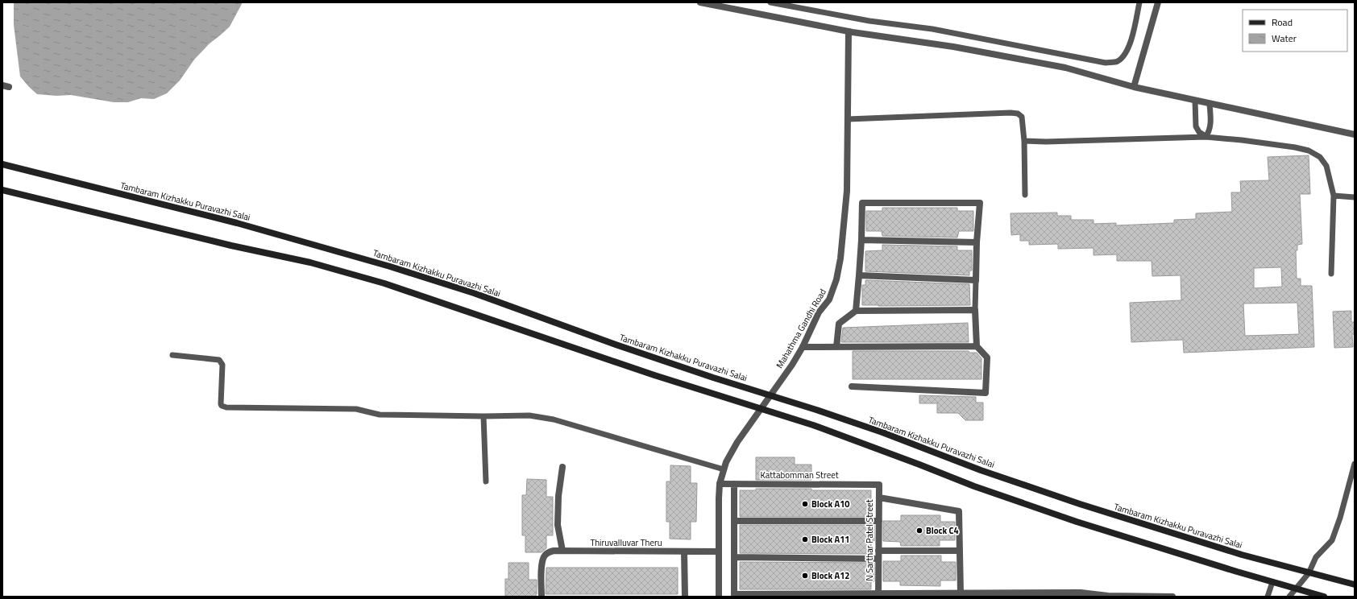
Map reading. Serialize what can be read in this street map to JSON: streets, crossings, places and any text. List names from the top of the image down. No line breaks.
{"streets":{"main road":["Tambaram Kizhakku Puravazhi Salai"],"street":["Mahathma Gandhi Road","Kattabomman Street","N Sarthar Patel Street","Thiruvalluvar Theru"]},"crossings":[["Tambaram Kizhakku Puravazhi Salai","Mahathma Gandhi Road"],["Mahathma Gandhi Road","Kattabomman Street"],["Mahathma Gandhi Road","Thiruvalluvar Theru"],["Kattabomman Street","N Sarthar Patel Street"]],"places":["Block A10","Block C4","Block A11","Block A12"],"legend":["Road","Water"]}
